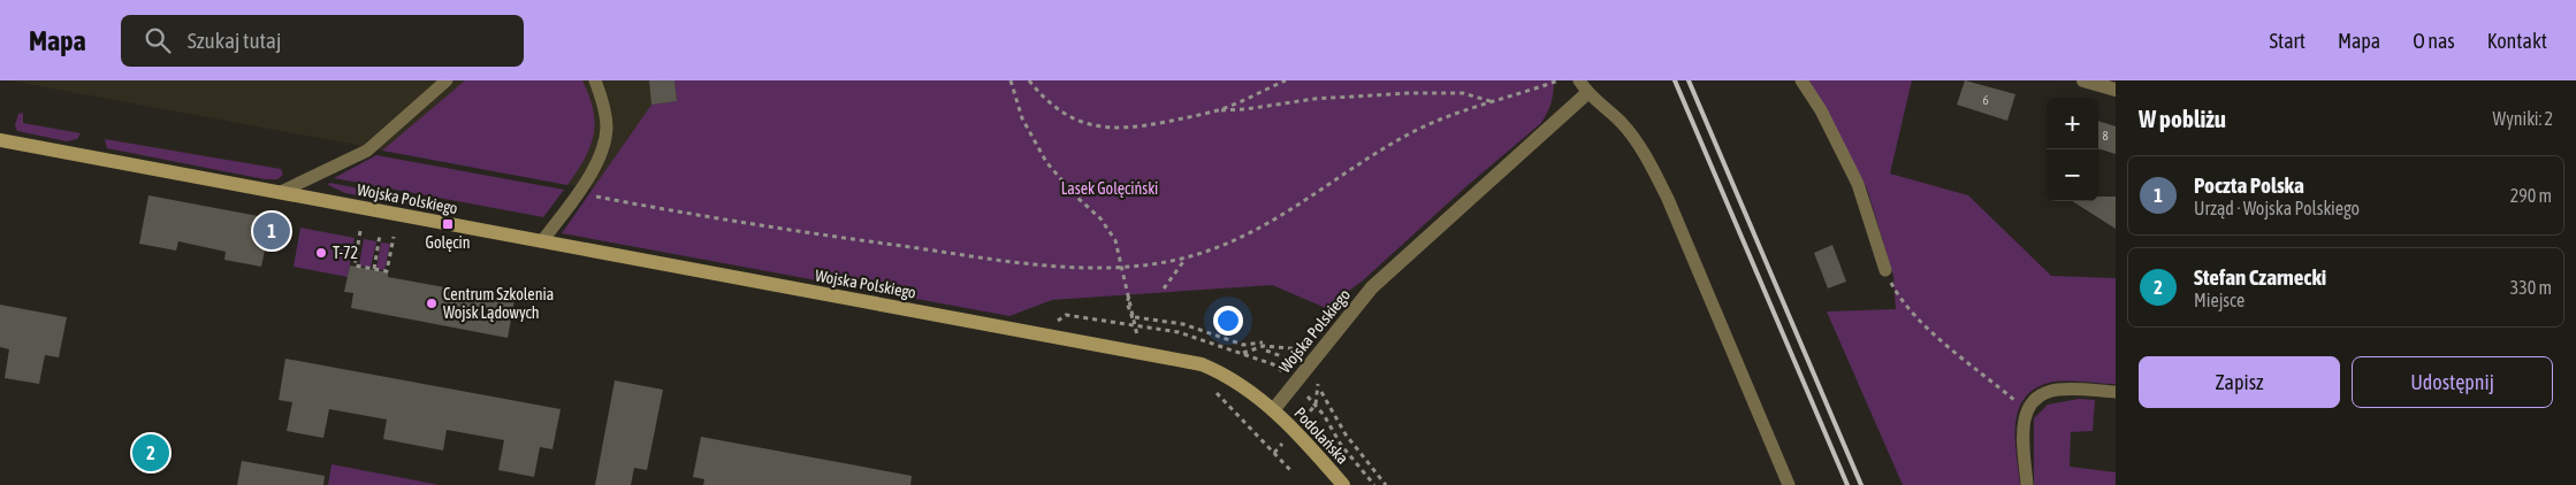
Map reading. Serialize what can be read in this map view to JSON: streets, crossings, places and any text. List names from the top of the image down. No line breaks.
{"streets":{"street":["Wojska Polskiego","Podolańska"]},"crossings":[["Wojska Polskiego","Podolańska"]],"parks":["Lasek Golęciński"],"places":{"transit":["Golęcin"],"other":["T-72","Centrum Szkolenia Wojsk Lądowych"]},"house_numbers":["6","8"],"page":{"header":"Mapa","search":"Szukaj tutaj","nav":["Start","Mapa","O nas","Kontakt"],"heading":["W pobliżu","Wyniki: 2"],"map_buttons":["+","−"],"list":[{"mark":"1","name":"Poczta Polska","note":"Urząd · Wojska Polskiego","value":"290 m"},{"mark":"2","name":"Stefan Czarnecki","note":"Miejsce","value":"330 m"}],"pins":["1","2"],"buttons":["Zapisz","Udostępnij"]}}
